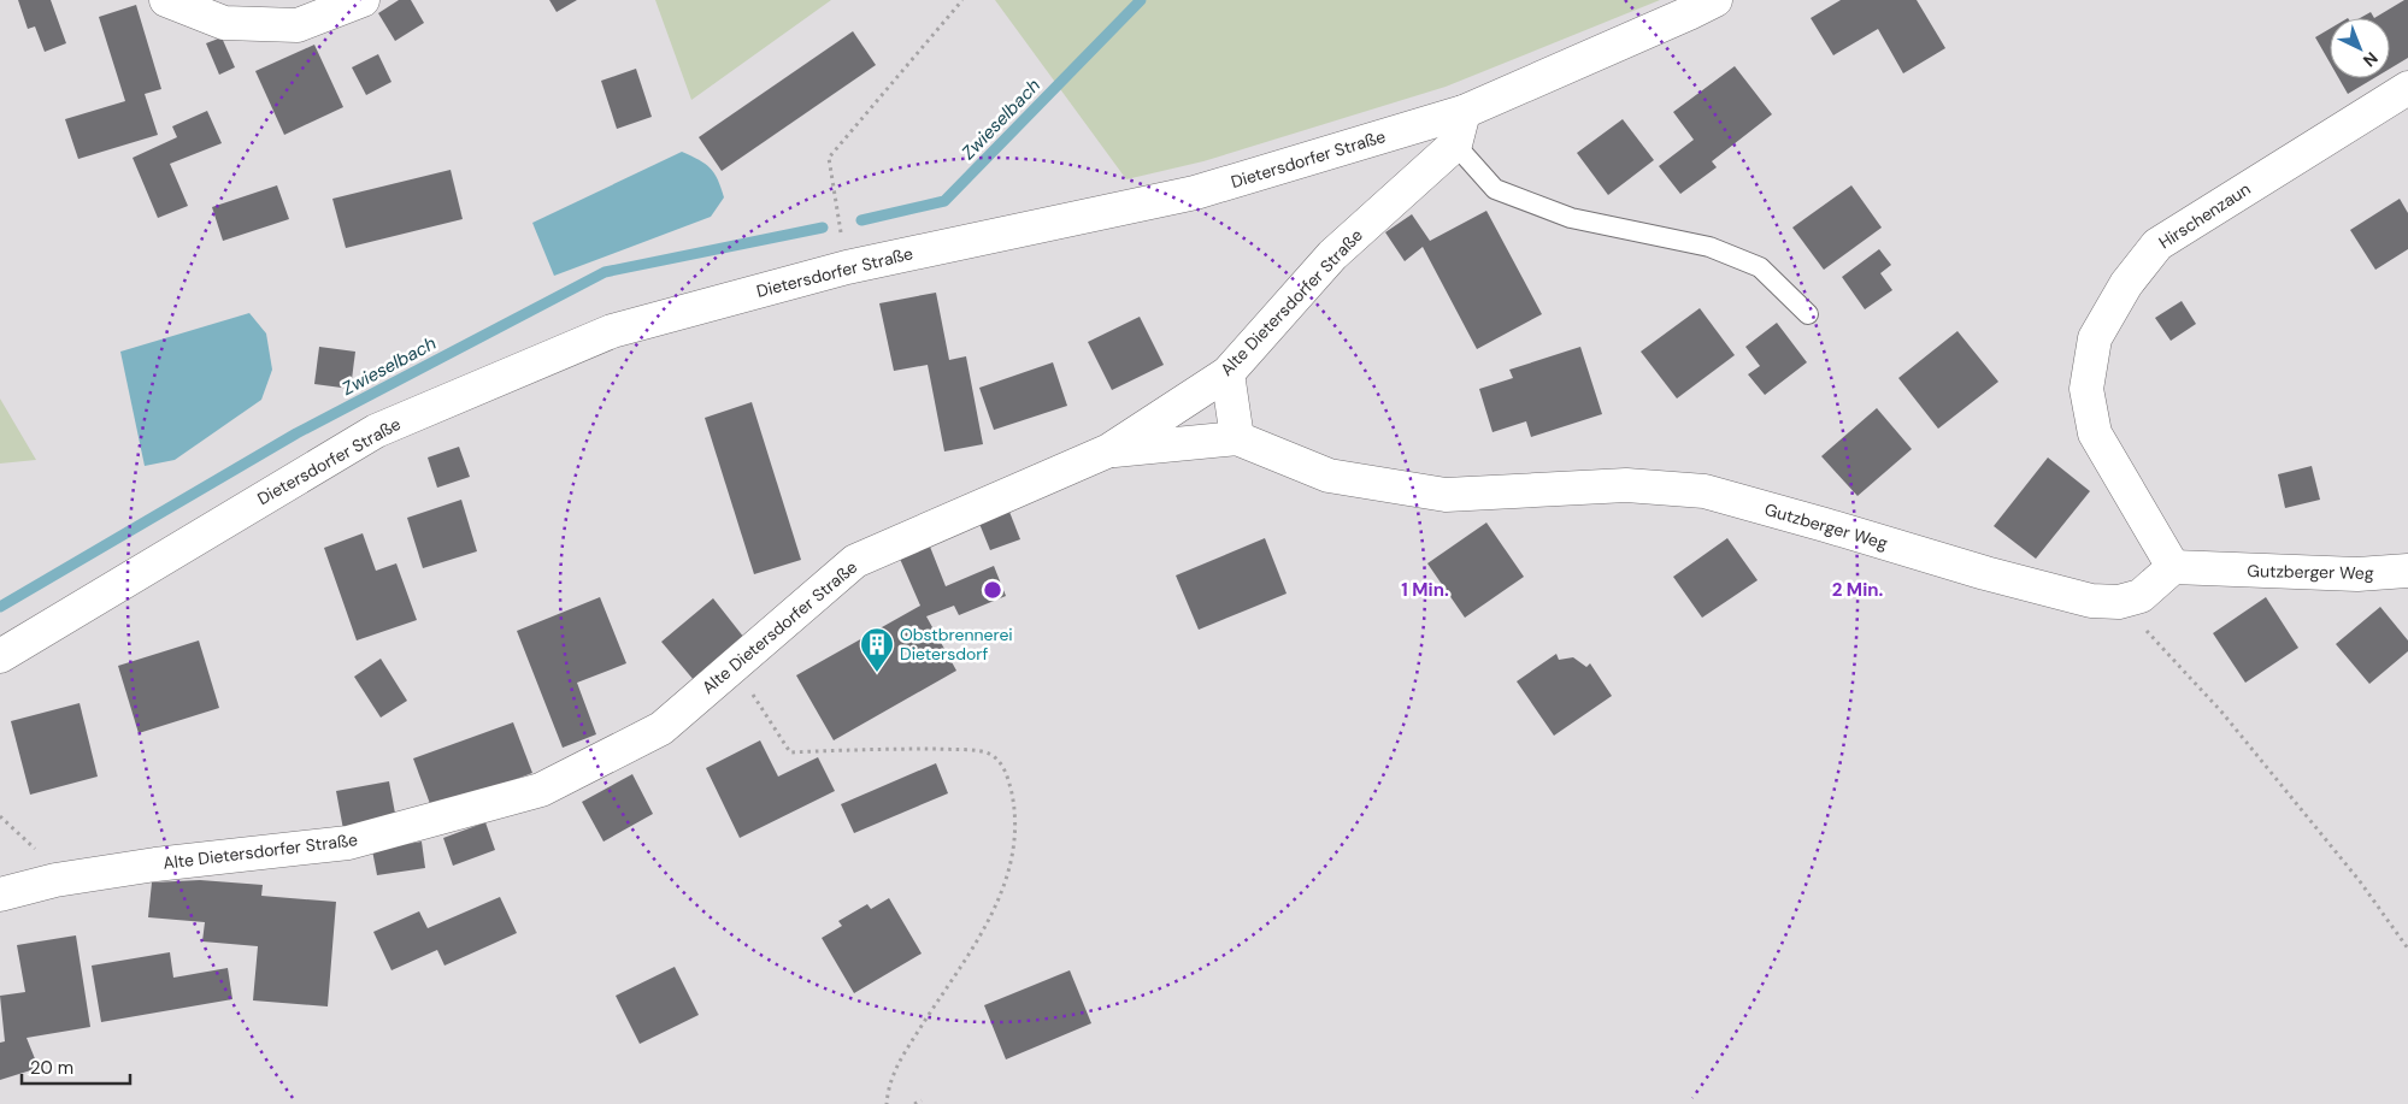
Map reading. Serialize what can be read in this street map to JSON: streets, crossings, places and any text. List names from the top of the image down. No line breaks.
{"streets":{"street":["Dietersdorfer Straße","Hirschenzaun","Alte Dietersdorfer Straße","Gutzberger Weg"]},"crossings":[["Hirschenzaun","Gutzberger Weg"],["Alte Dietersdorfer Straße","Gutzberger Weg"]],"water":["Zwieselbach"],"places":{"building":["Obstbrennerei Dietersdorf"]},"scale_bar":"20 m","north":"bottom right","rings":["1 Min.","2 Min."]}
